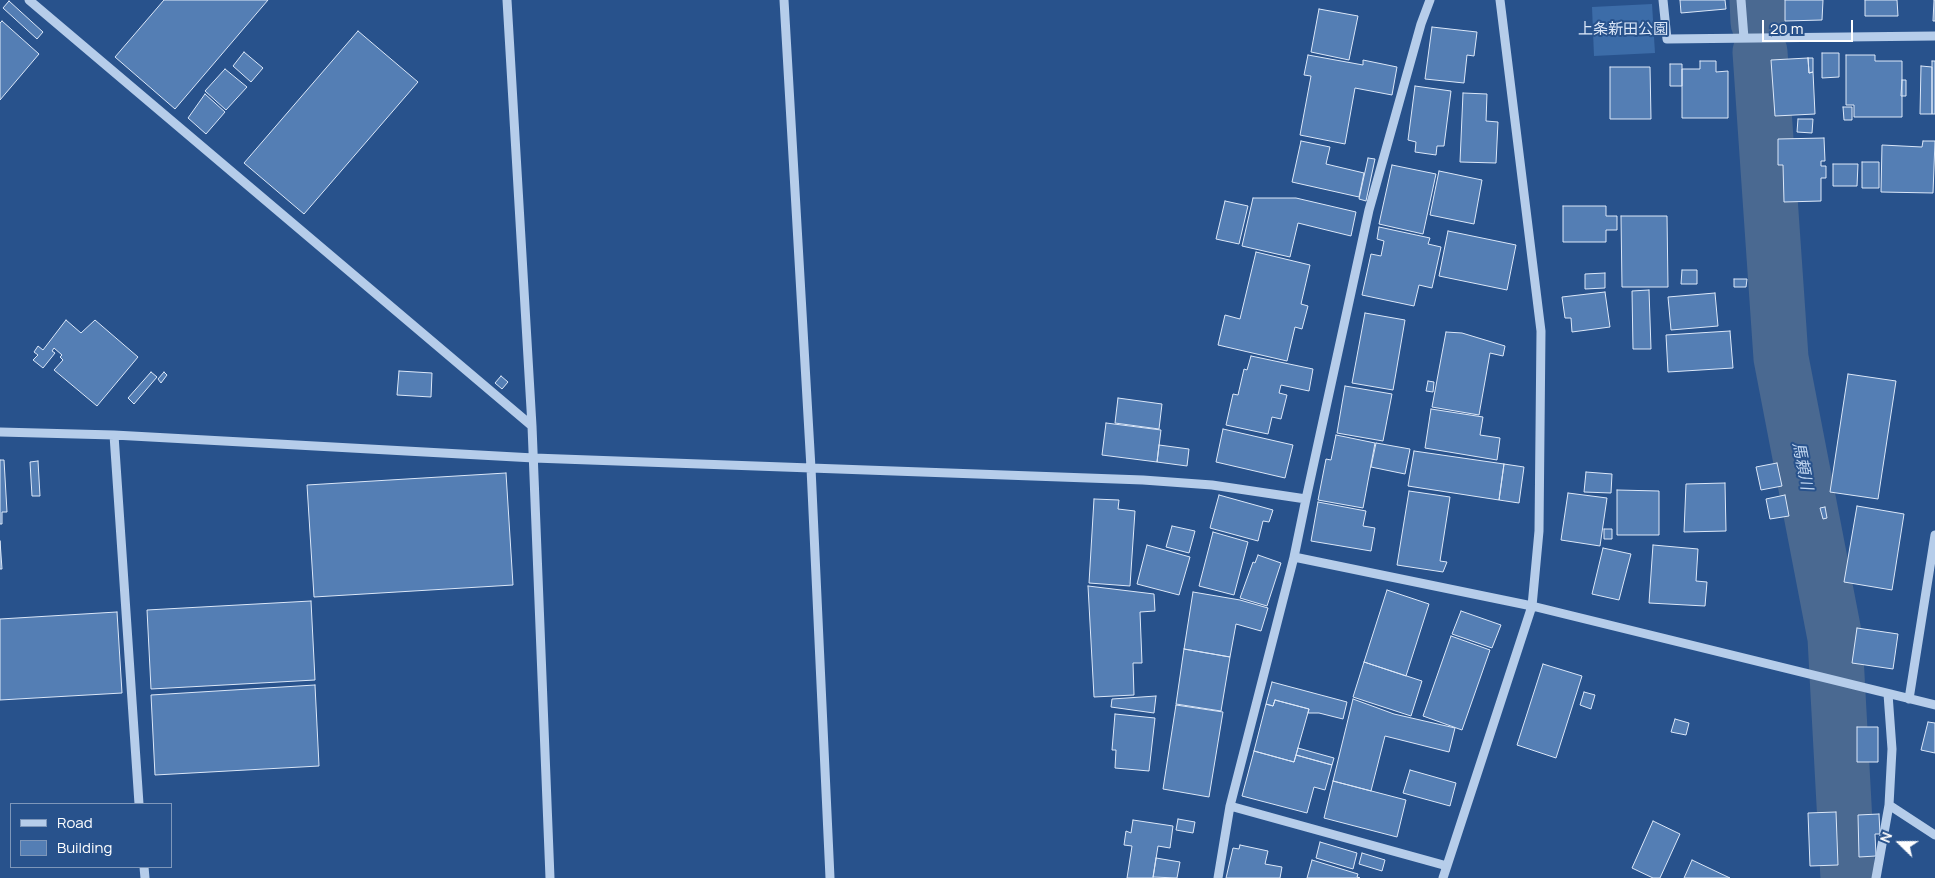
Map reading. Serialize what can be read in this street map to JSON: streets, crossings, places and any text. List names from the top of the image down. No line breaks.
{"water":["馬頼川"],"parks":["上条新田公園"],"legend":["Road","Building"],"scale_bar":"20 m","north":"left"}
